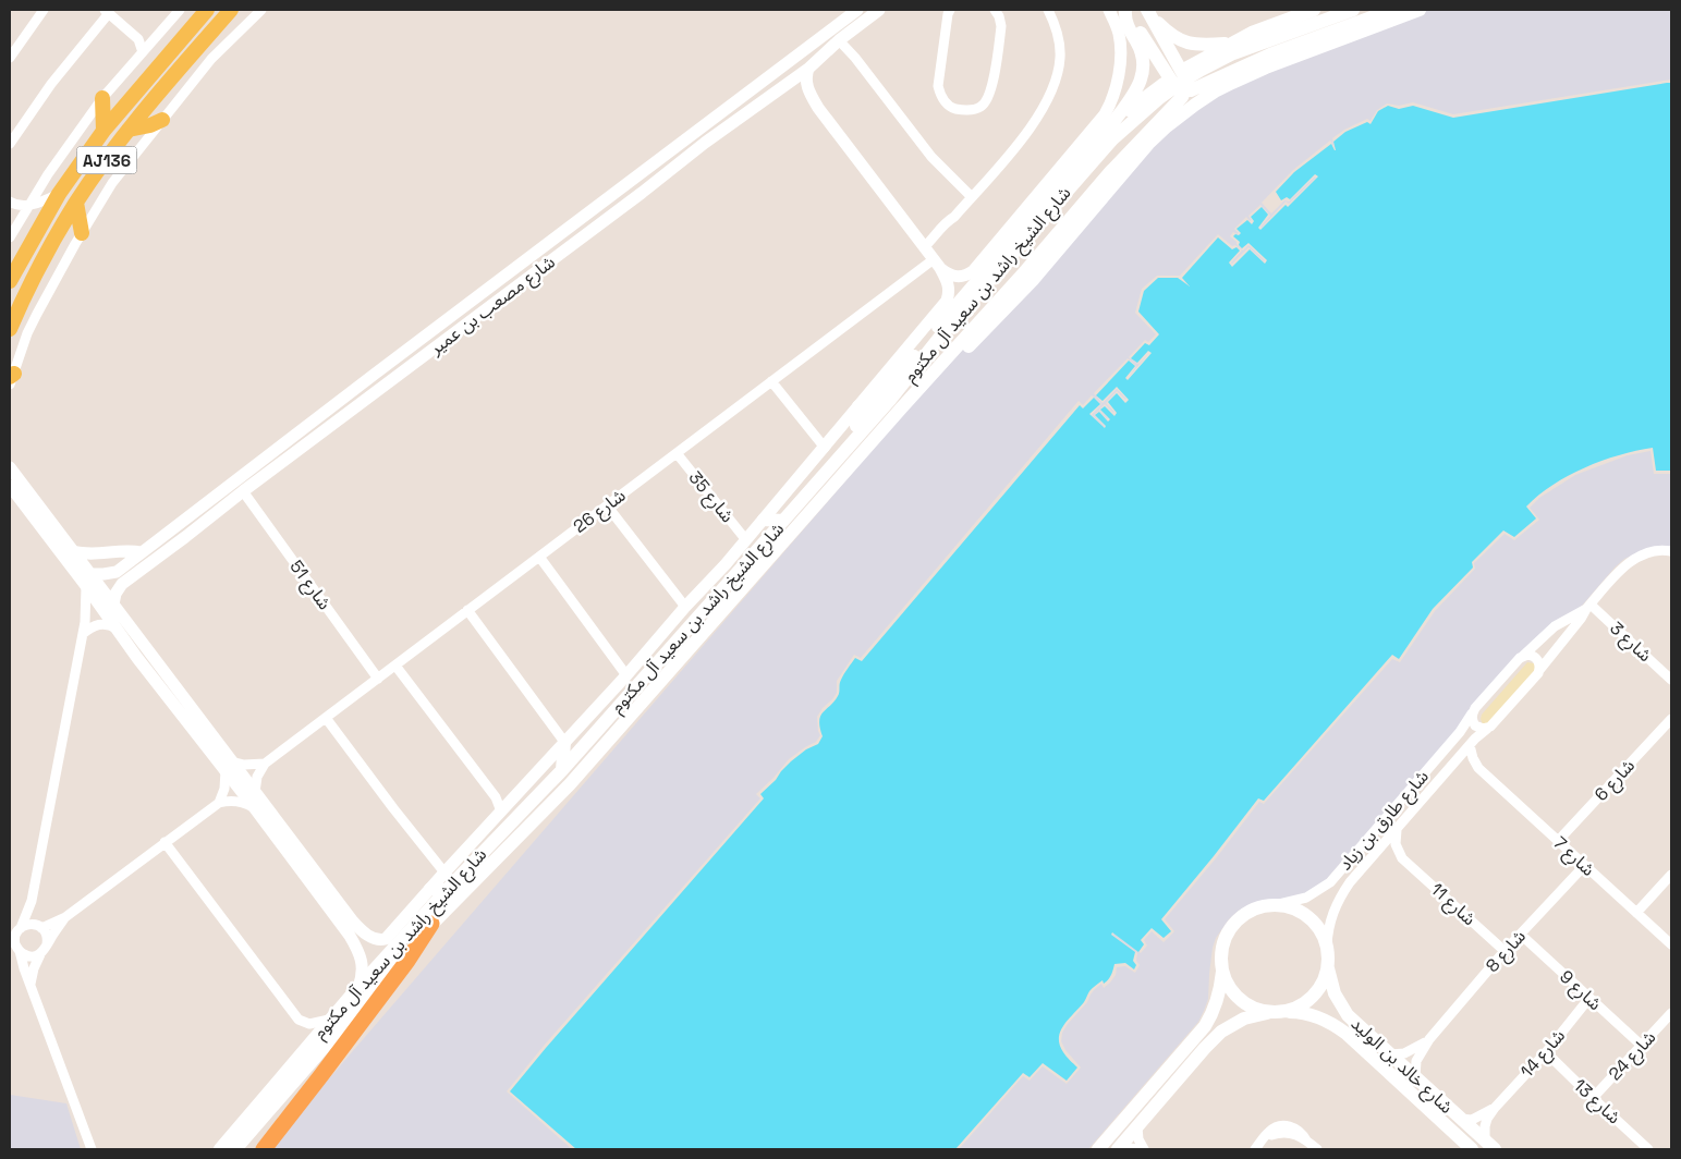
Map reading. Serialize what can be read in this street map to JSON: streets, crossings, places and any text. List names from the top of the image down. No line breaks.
{"streets":{"main road":["AJ136","شارع الشيخ راشد بن سعيد آل مكتوم","شارع خالد بن الوليد"],"street":["شارع مصعب بن عمير","شارع 35","شارع 26","شارع 51","شارع 3","شارع 6","شارع طارق بن زياد","شارع 7","شارع 11","شارع 8","شارع 9","شارع 14","شارع 24","شارع 13"]},"crossings":[["شارع مصعب بن عمير","شارع 51"],["شارع 35","شارع 26"],["شارع 26","شارع 51"],["شارع 3","شارع طارق بن زياد"],["شارع 6","شارع 7"],["شارع طارق بن زياد","شارع 7"],["شارع طارق بن زياد","شارع 11"],["شارع طارق بن زياد","شارع 8"],["شارع طارق بن زياد","شارع خالد بن الوليد"],["شارع 7","شارع 8"],["شارع 11","شارع 8"],["شارع 11","شارع خالد بن الوليد"],["شارع 8","شارع 9"],["شارع 8","شارع خالد بن الوليد"],["شارع 9","شارع 14"],["شارع 9","شارع 24"],["شارع 14","شارع خالد بن الوليد"],["شارع 14","شارع 13"],["شارع 24","شارع 13"]]}
